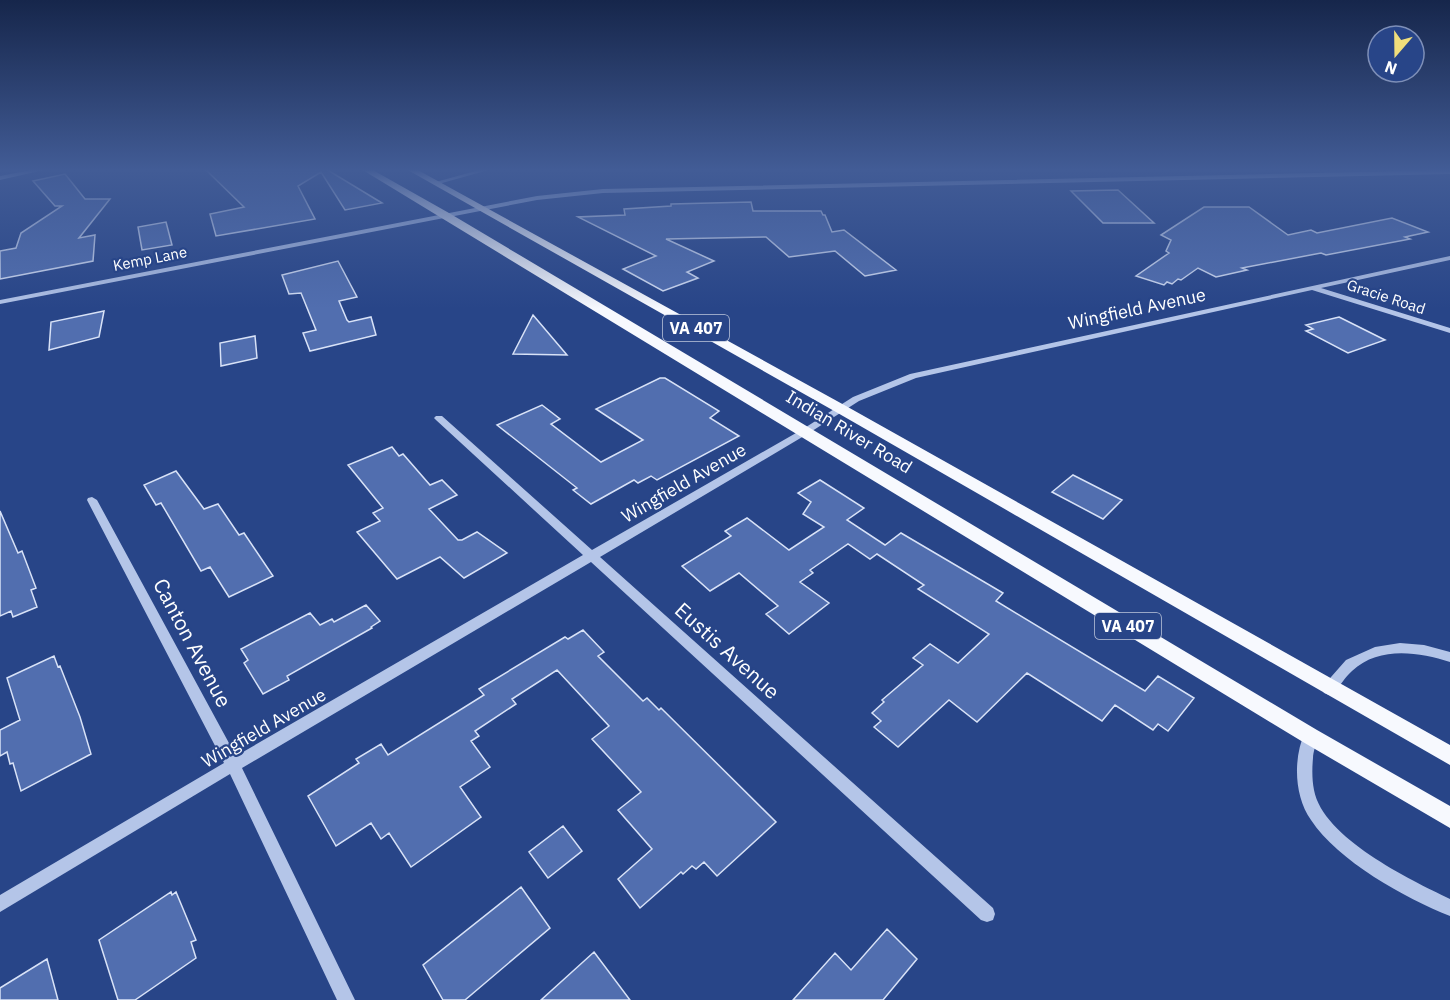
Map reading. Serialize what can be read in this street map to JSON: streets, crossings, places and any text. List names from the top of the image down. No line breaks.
{"streets":{"main road":["VA 407","Indian River Road"],"street":["Kemp Lane","Gracie Road","Wingfield Avenue","Canton Avenue","Eustis Avenue"]},"crossings":[["Gracie Road","Wingfield Avenue"],["Wingfield Avenue","Indian River Road"],["Wingfield Avenue","Canton Avenue"],["Wingfield Avenue","Eustis Avenue"]],"north":"bottom"}
